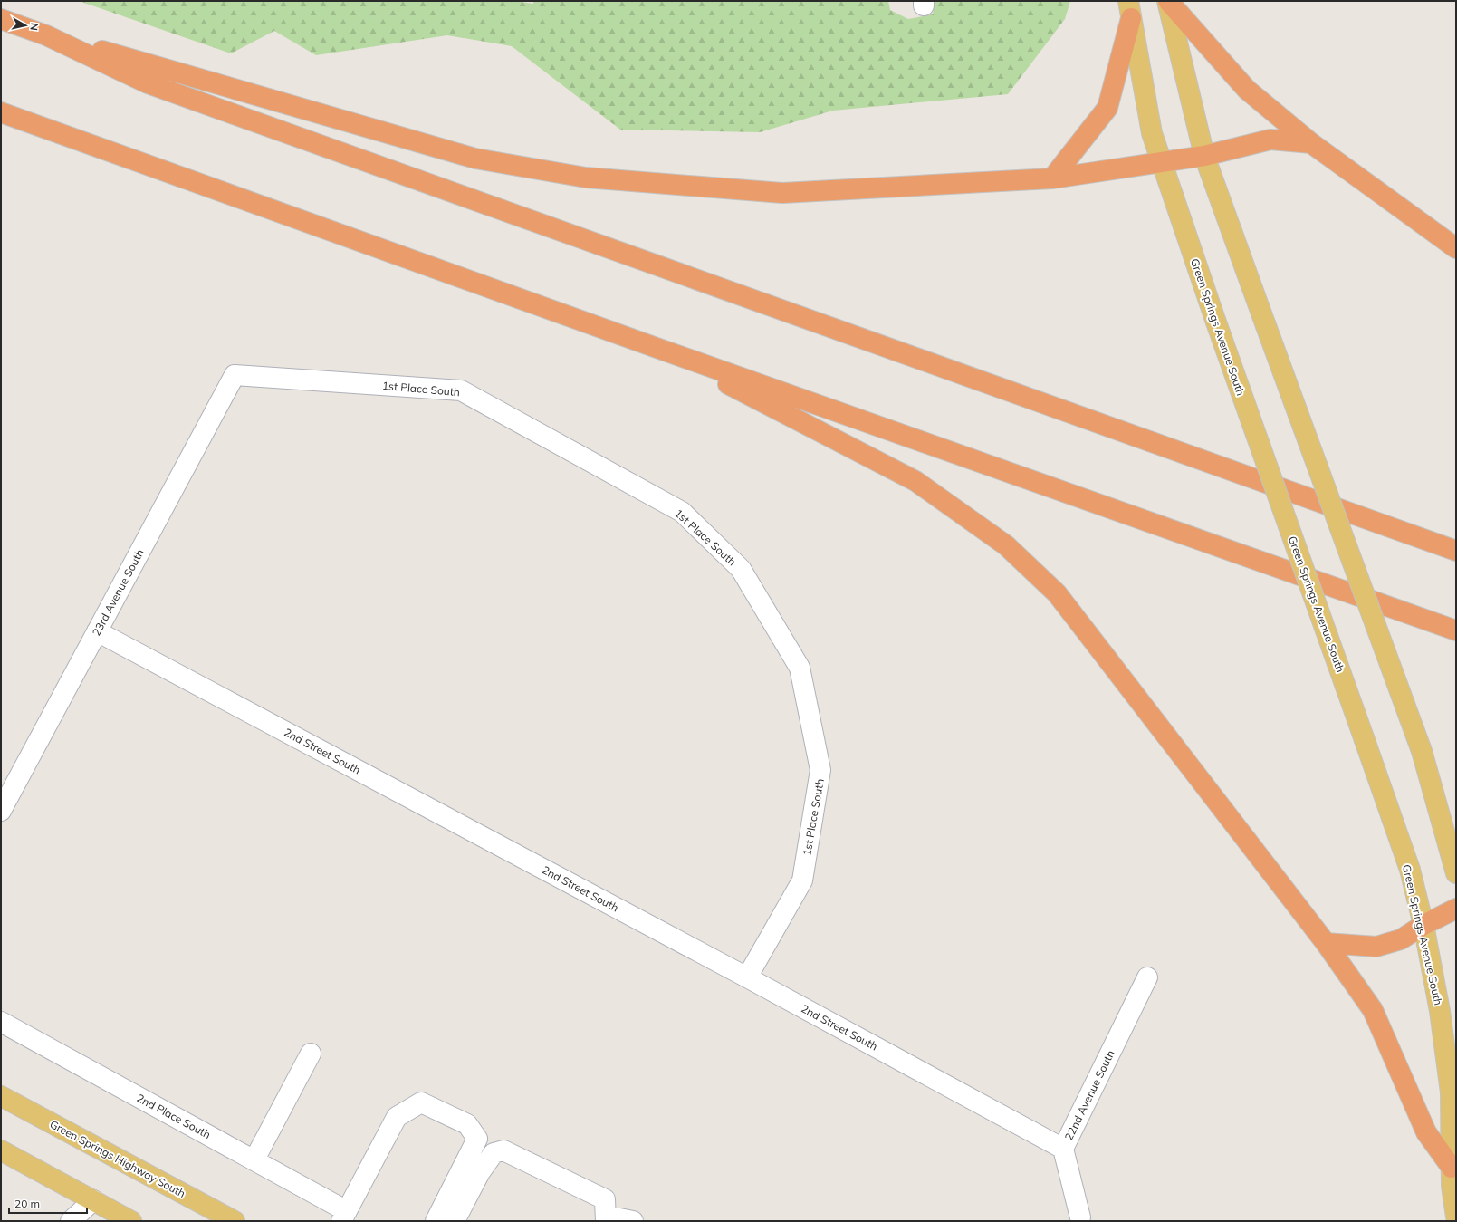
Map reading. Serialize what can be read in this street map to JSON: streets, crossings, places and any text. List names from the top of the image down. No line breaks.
{"streets":{"main road":["Green Springs Avenue South","Green Springs Highway South"],"street":["1st Place South","23rd Avenue South","2nd Street South","22nd Avenue South","2nd Place South"]},"crossings":[["1st Place South","23rd Avenue South"],["1st Place South","2nd Street South"],["23rd Avenue South","2nd Street South"],["2nd Street South","22nd Avenue South"]],"scale_bar":"20 m","north":"right"}
